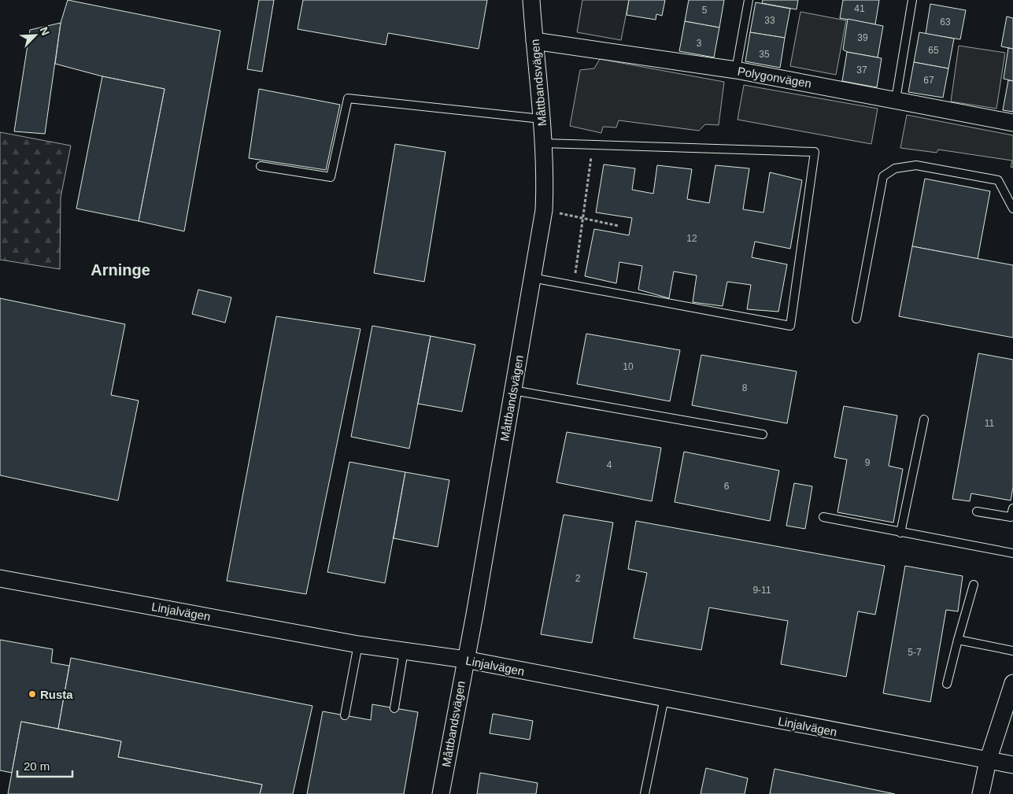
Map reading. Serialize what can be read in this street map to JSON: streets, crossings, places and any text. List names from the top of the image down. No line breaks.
{"streets":{"street":["Polygonvägen","Måttbandsvägen","Linjalvägen"]},"crossings":[["Polygonvägen","Måttbandsvägen"],["Måttbandsvägen","Linjalvägen"]],"districts":["Arninge"],"places":["Rusta"],"house_numbers":["41","5","33","63","39","3","65","35","37","67","12","10","8","11","9","4","6","2","9-11","5-7"],"scale_bar":"20 m","north":"top right"}
